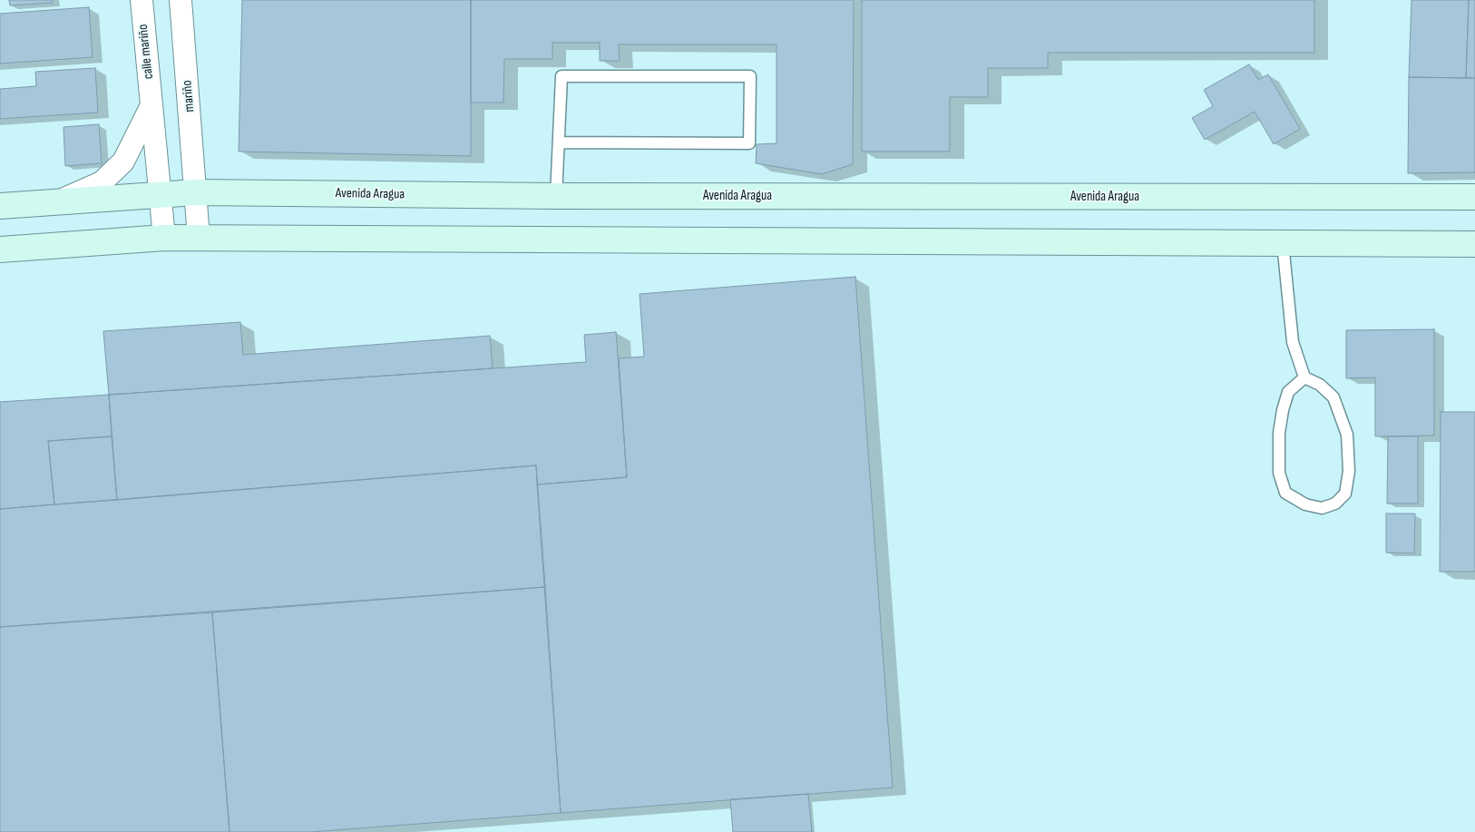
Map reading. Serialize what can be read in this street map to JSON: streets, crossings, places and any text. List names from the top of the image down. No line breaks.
{"streets":{"street":["calle mariño","mariño","Avenida Aragua"]},"crossings":[["calle mariño","Avenida Aragua"],["mariño","Avenida Aragua"]]}
